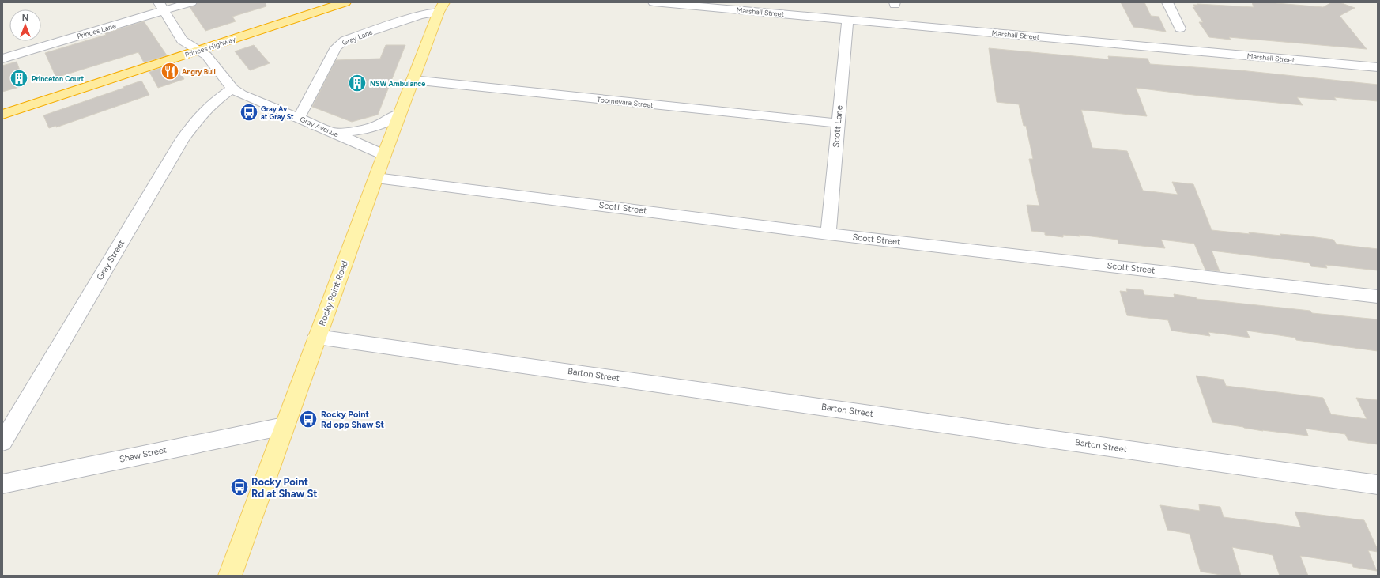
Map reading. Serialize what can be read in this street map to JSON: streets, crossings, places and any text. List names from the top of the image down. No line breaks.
{"streets":{"highway":["Princes Highway"],"main road":["Rocky Point Road"],"street":["Marshall Street","Princes Lane","Gray Lane","Toomevara Street","Gray Avenue","Scott Lane","Scott Street","Gray Street","Barton Street","Shaw Street"]},"crossings":[["Marshall Street","Scott Lane"],["Gray Lane","Gray Avenue"],["Gray Lane","Rocky Point Road"],["Princes Highway","Gray Avenue"],["Toomevara Street","Scott Lane"],["Toomevara Street","Rocky Point Road"],["Gray Avenue","Gray Street"],["Gray Avenue","Rocky Point Road"],["Scott Lane","Scott Street"],["Scott Street","Rocky Point Road"],["Rocky Point Road","Barton Street"],["Rocky Point Road","Shaw Street"]],"places":{"restaurant":["Angry Bull"],"building":["Princeton Court","NSW Ambulance"],"bus stop":["Gray Av at Gray St","Rocky Point Rd opp Shaw St","Rocky Point Rd at Shaw St"]},"north":"top"}
